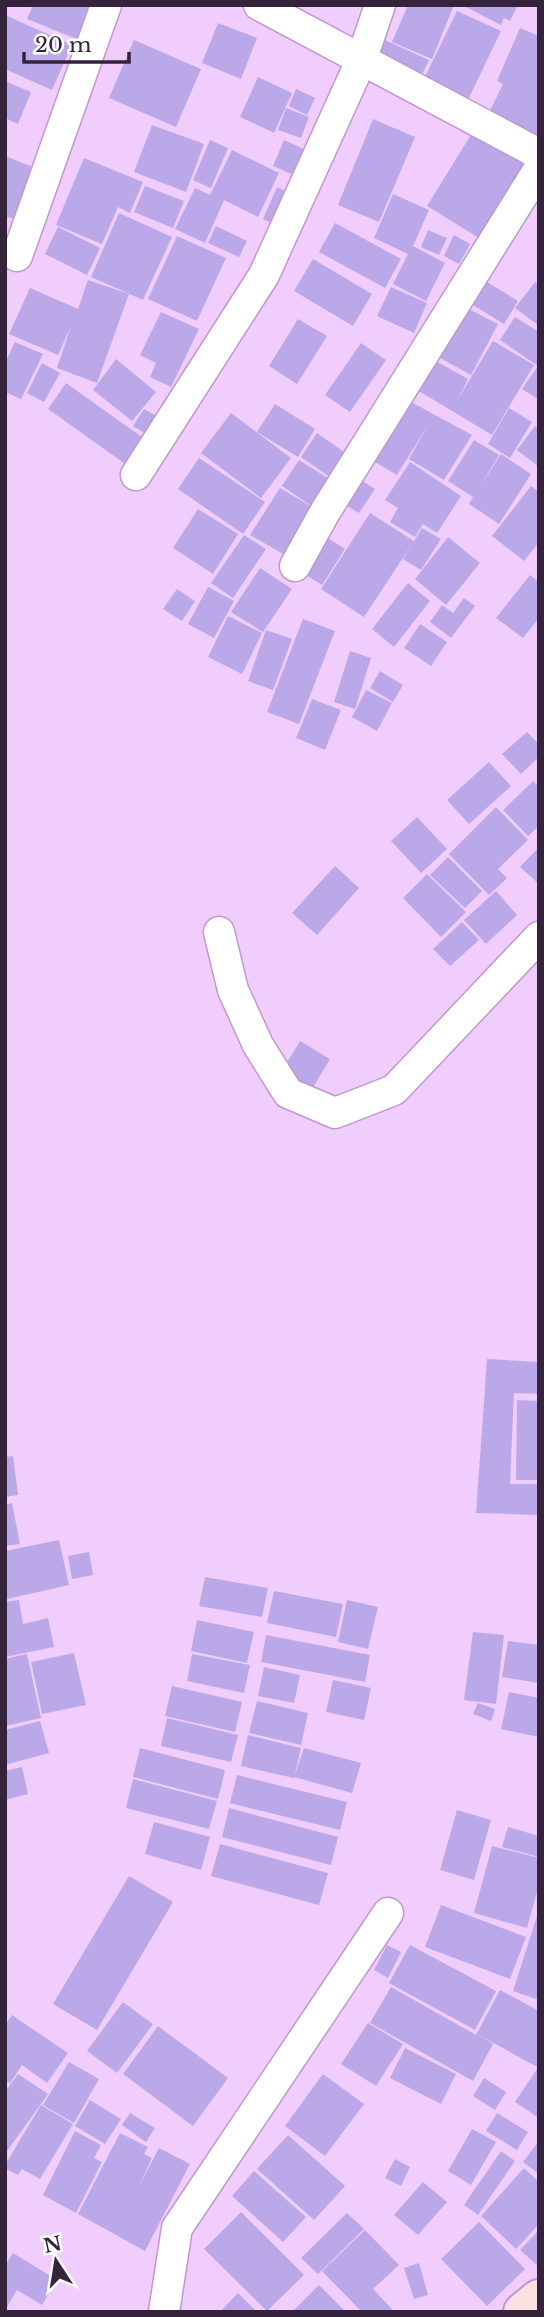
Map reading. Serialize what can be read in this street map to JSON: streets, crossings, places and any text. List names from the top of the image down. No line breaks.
{"scale_bar":"20 m","north":"top"}
